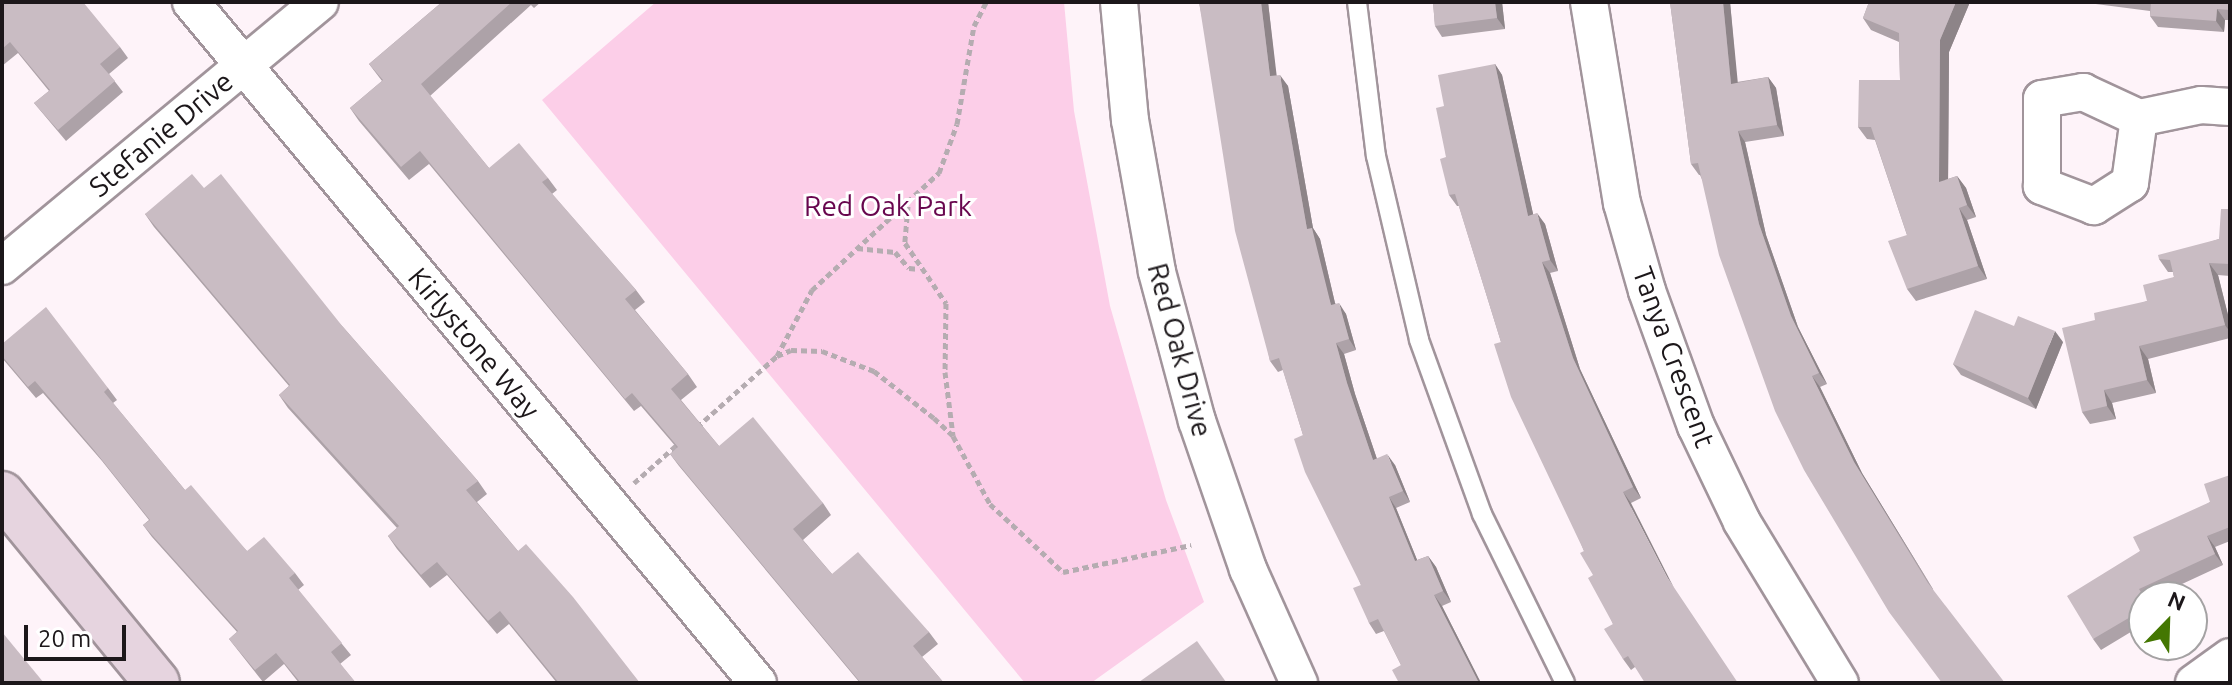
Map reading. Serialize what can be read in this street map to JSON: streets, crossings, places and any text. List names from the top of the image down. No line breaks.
{"streets":{"street":["Stefanie Drive","Kirlystone Way","Red Oak Drive","Tanya Crescent"]},"crossings":[["Stefanie Drive","Kirlystone Way"]],"parks":["Red Oak Park"],"scale_bar":"20 m","north":"top right"}
